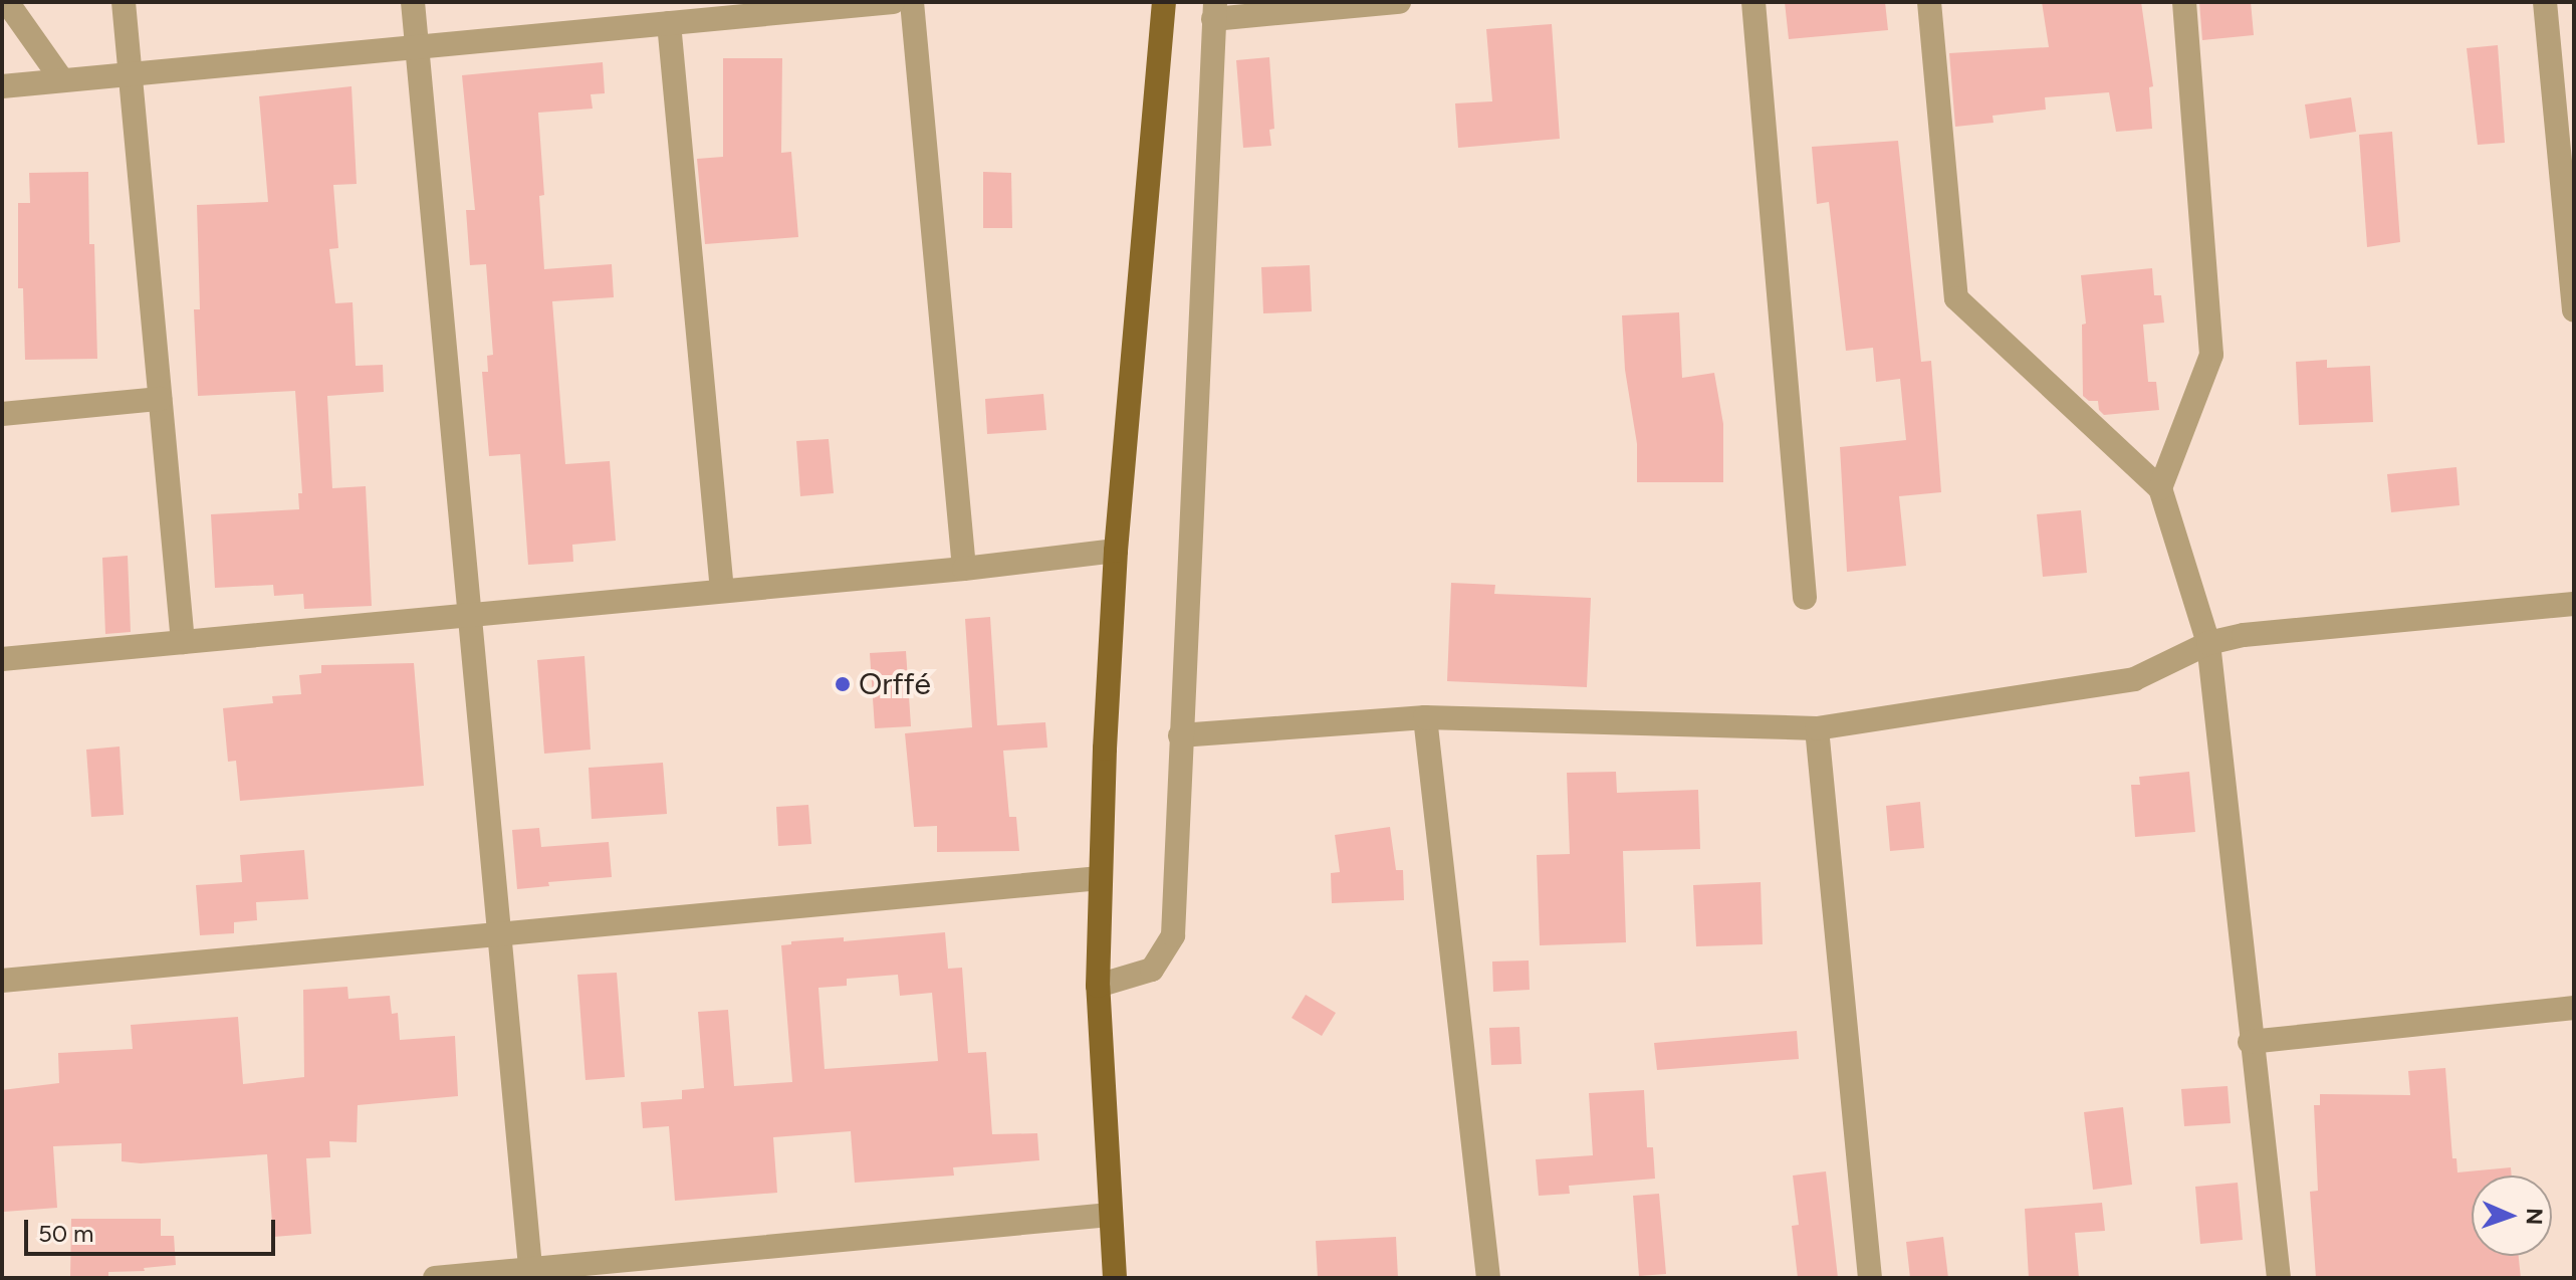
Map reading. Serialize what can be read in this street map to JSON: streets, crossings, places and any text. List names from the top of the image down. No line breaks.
{"places":["Orffé"],"scale_bar":"50 m","north":"right"}
